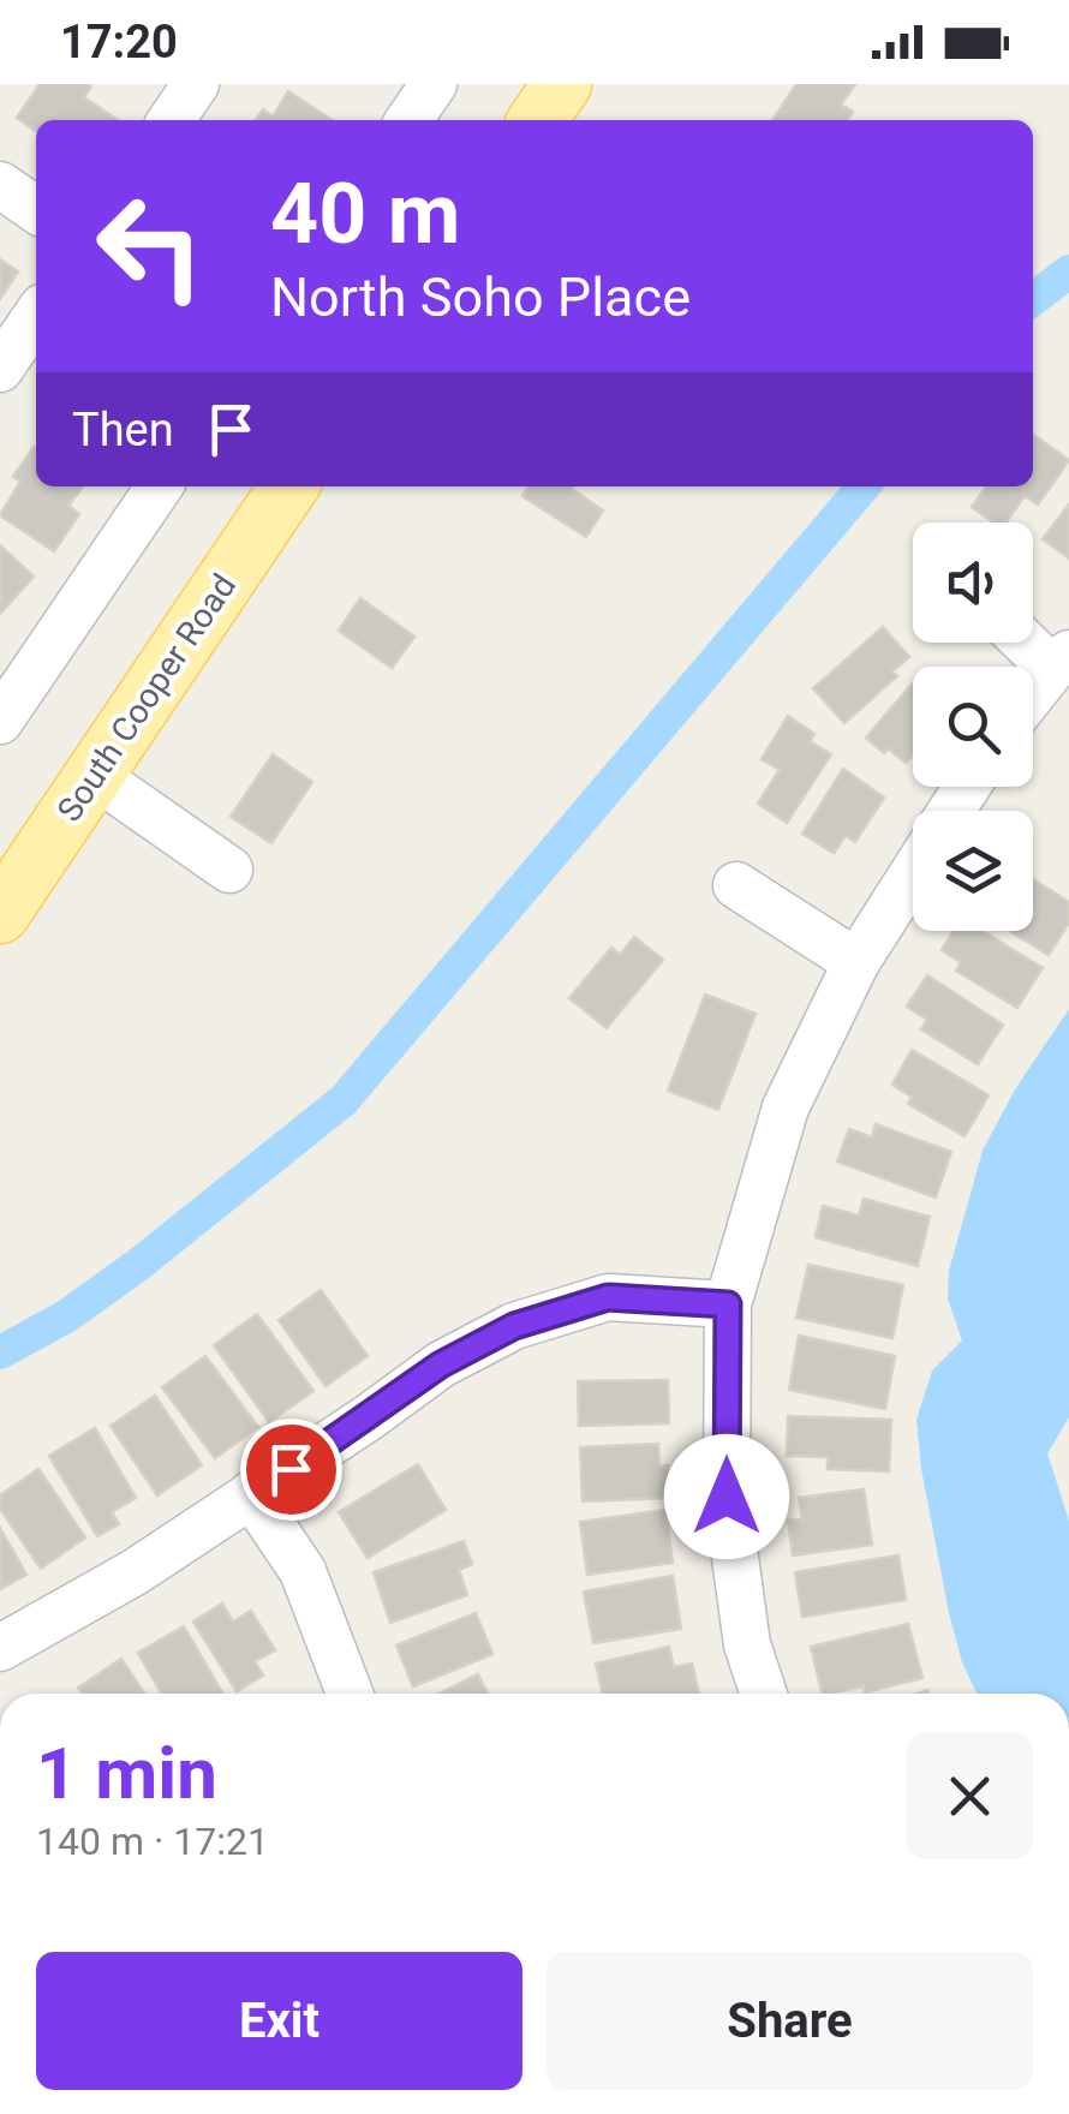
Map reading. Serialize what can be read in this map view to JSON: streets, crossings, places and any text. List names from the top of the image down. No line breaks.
{"streets":{"main road":["South Cooper Road"]},"page":{"status":"17:20","turn":["40 m","North Soho Place"],"then":"Then","heading":["1 min","140 m · 17:21"],"buttons":["Exit","Share"]}}
